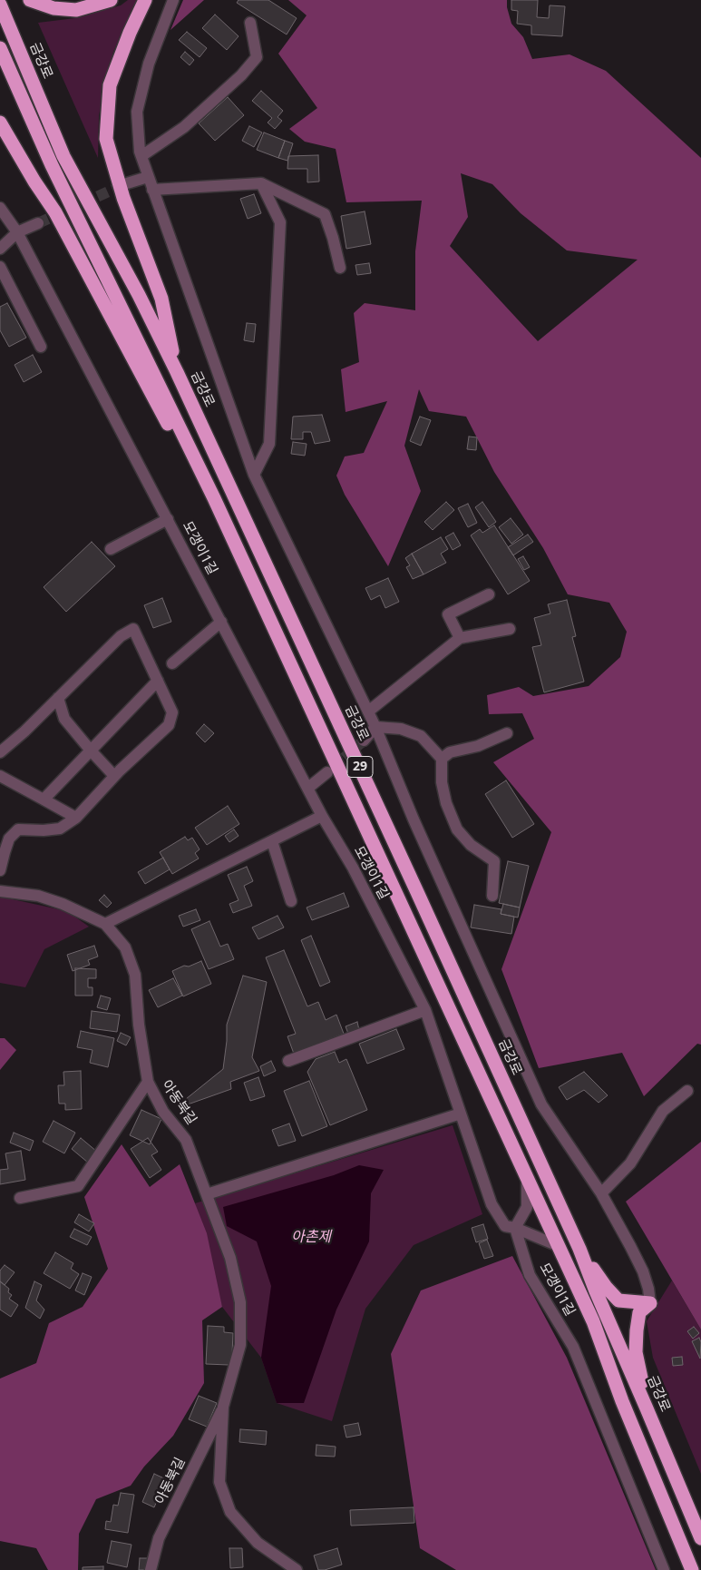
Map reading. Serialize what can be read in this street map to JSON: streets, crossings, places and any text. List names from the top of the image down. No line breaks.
{"streets":{"highway":["금강로","29"],"street":["모갱이1길","아동북길"]},"water":["아촌제"]}
